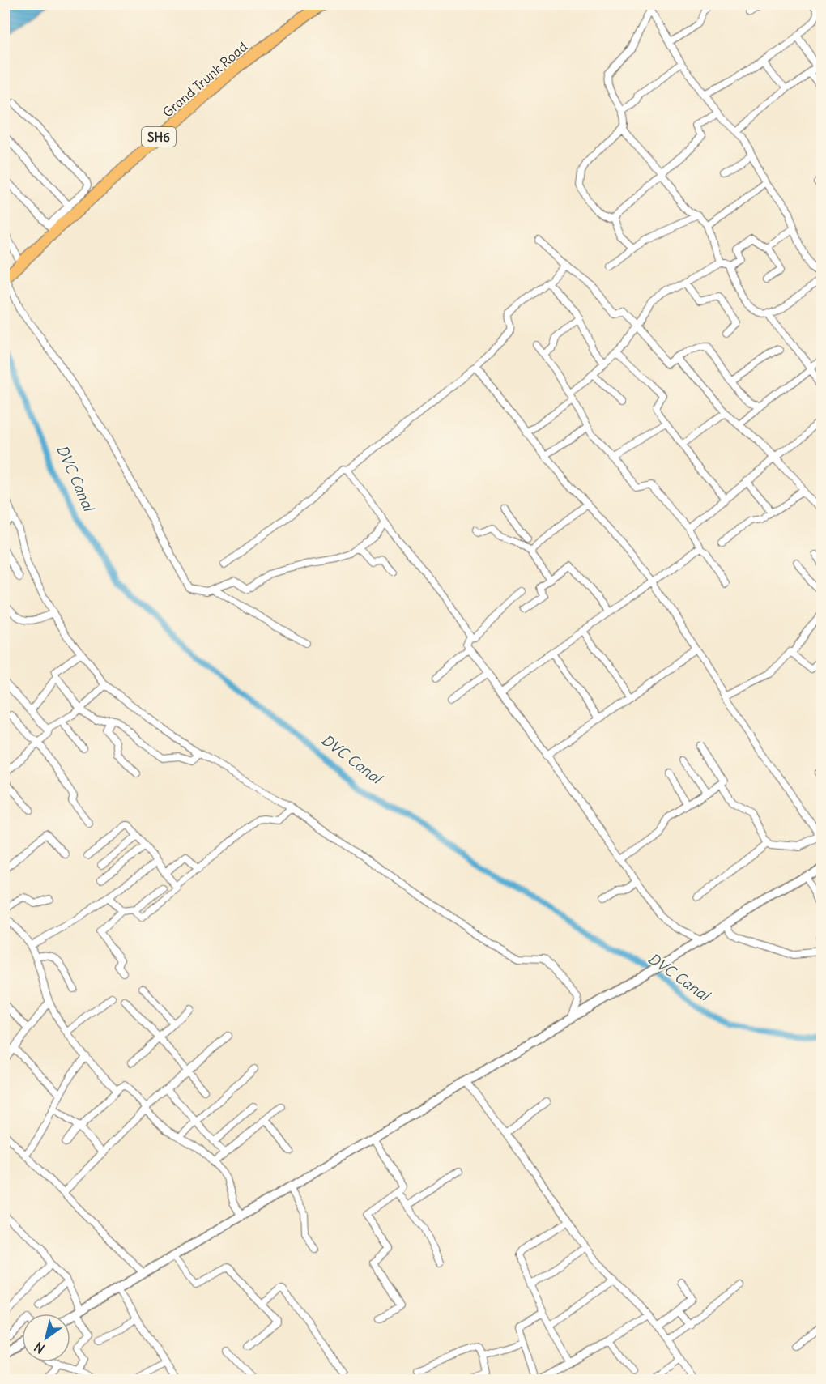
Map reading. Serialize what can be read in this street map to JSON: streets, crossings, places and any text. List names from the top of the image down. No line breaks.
{"streets":{"main road":["Grand Trunk Road","SH6"]},"water":["DVC Canal"],"north":"bottom left"}
